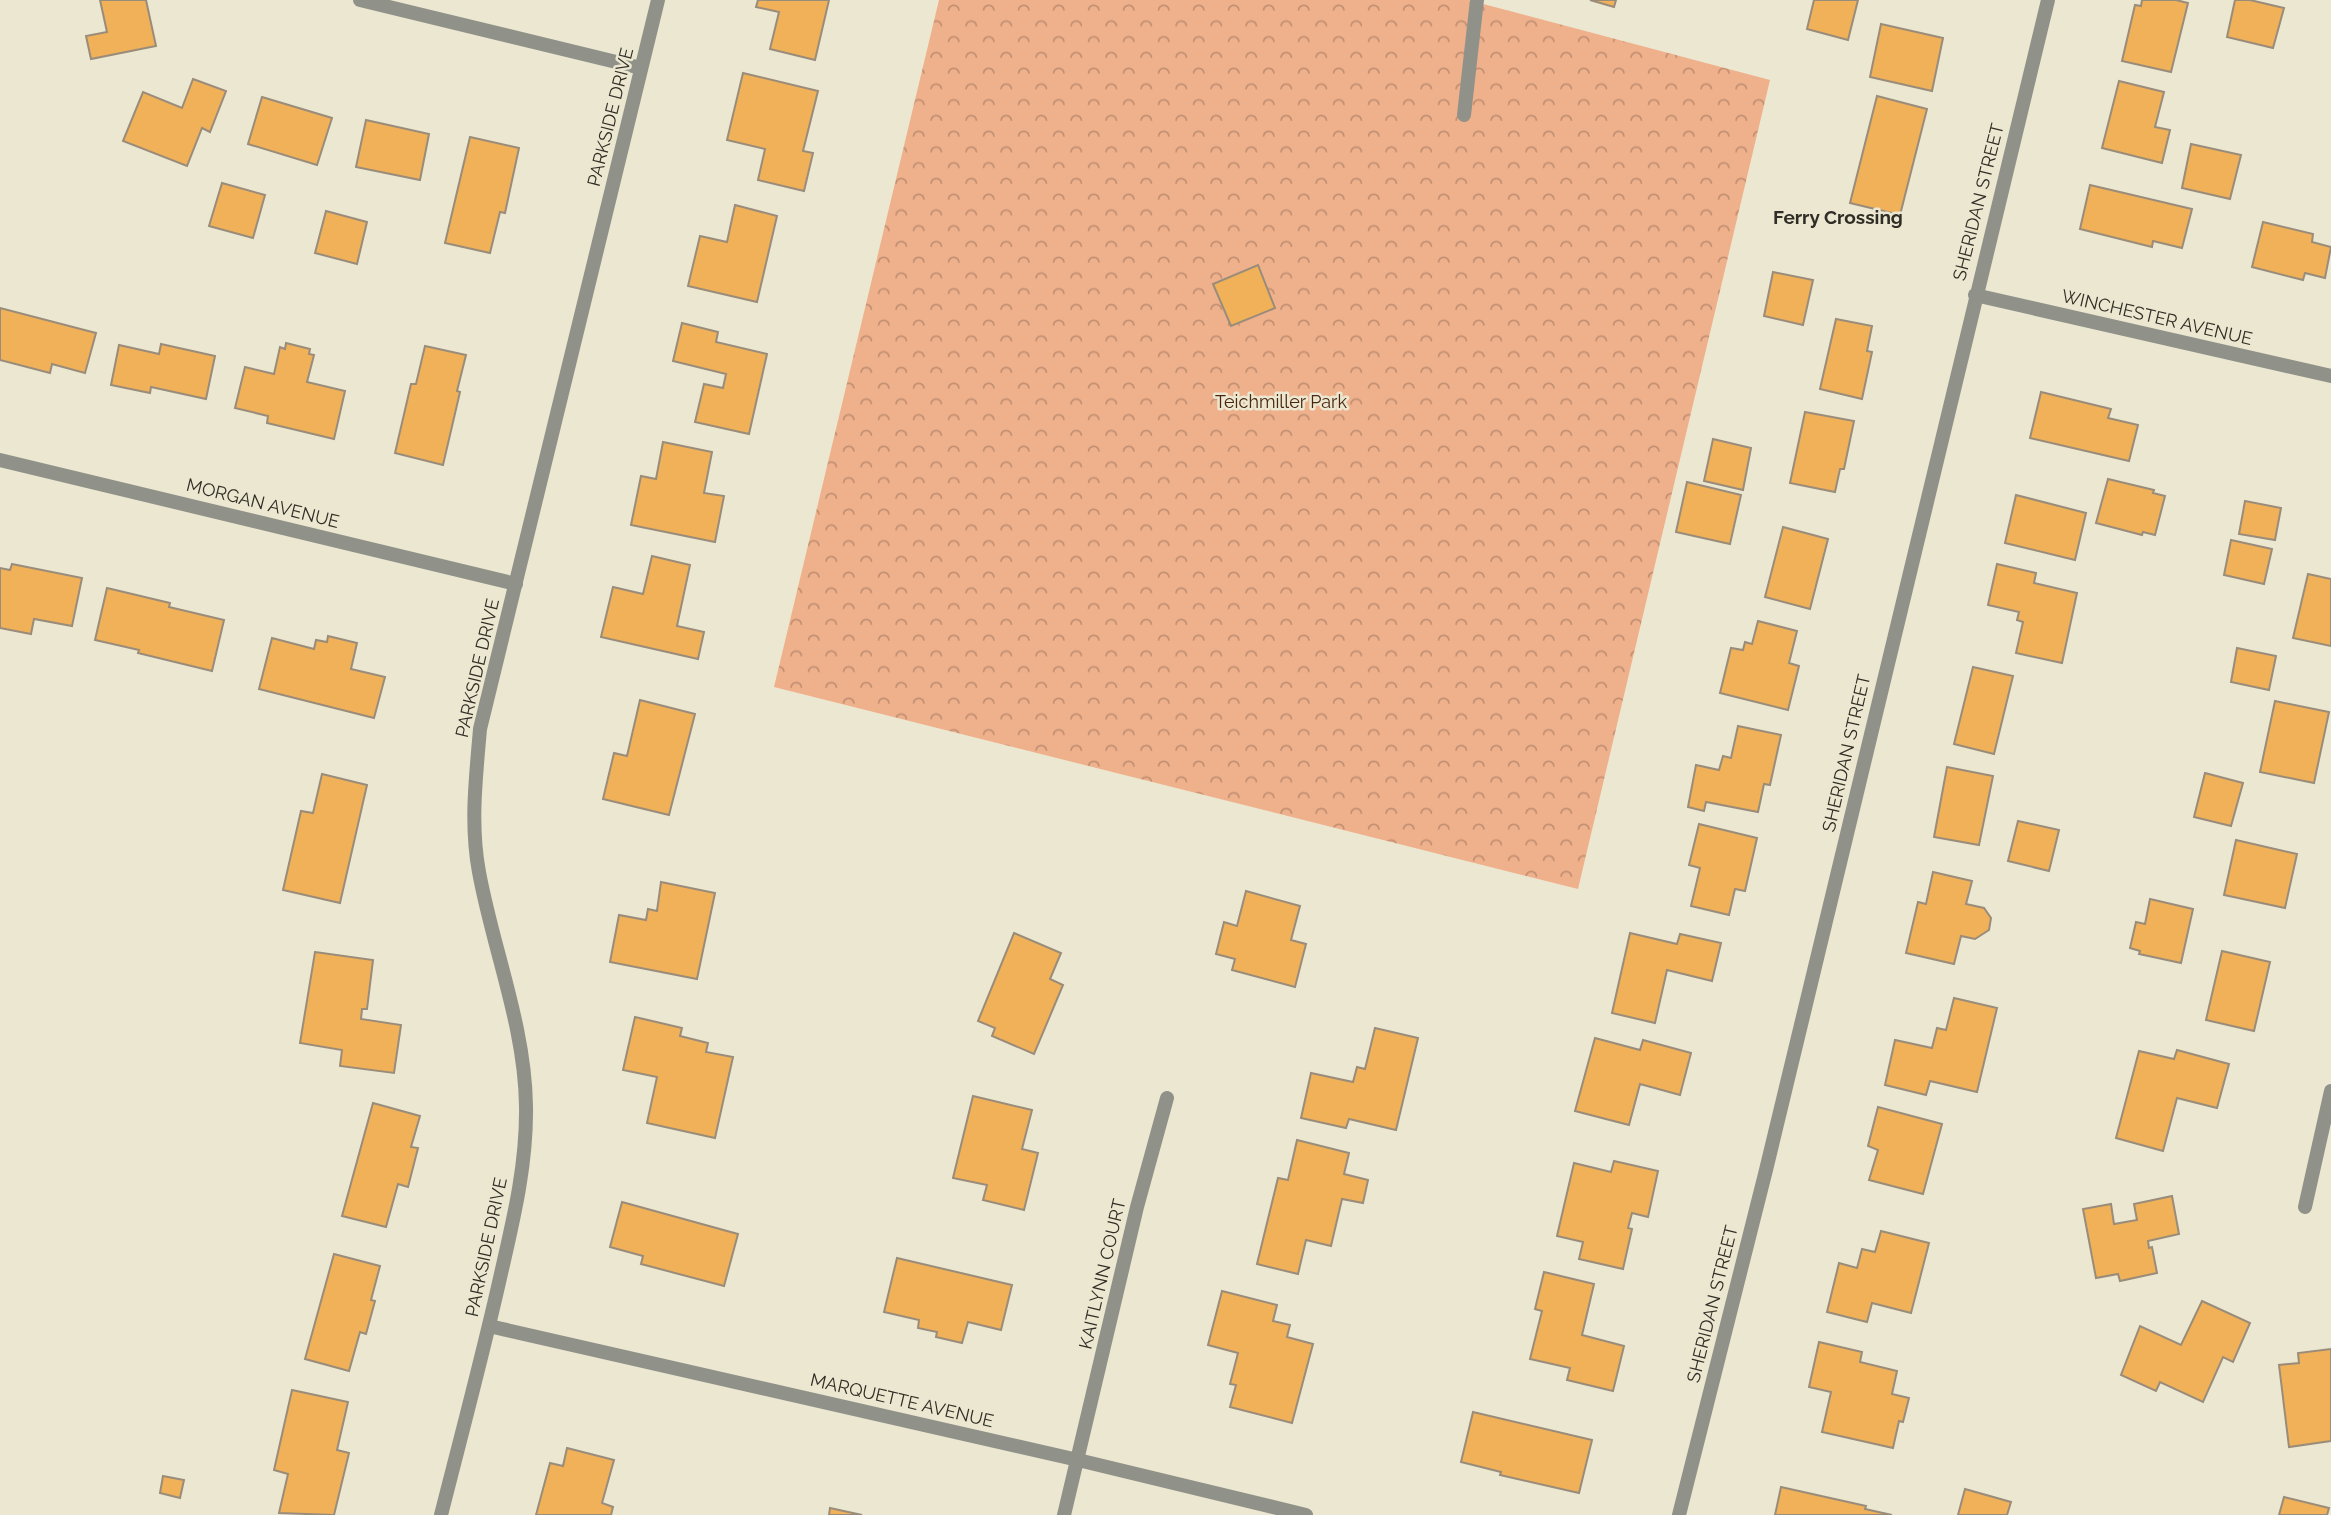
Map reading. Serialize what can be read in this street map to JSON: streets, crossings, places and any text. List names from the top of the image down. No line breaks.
{"streets":{"street":["PARKSIDE DRIVE","SHERIDAN STREET","WINCHESTER AVENUE","MORGAN AVENUE","KAITLYNN COURT","MARQUETTE AVENUE"]},"crossings":[["PARKSIDE DRIVE","MORGAN AVENUE"],["PARKSIDE DRIVE","MARQUETTE AVENUE"],["SHERIDAN STREET","WINCHESTER AVENUE"],["KAITLYNN COURT","MARQUETTE AVENUE"]],"districts":["Ferry Crossing"],"parks":["Teichmiller Park"]}
